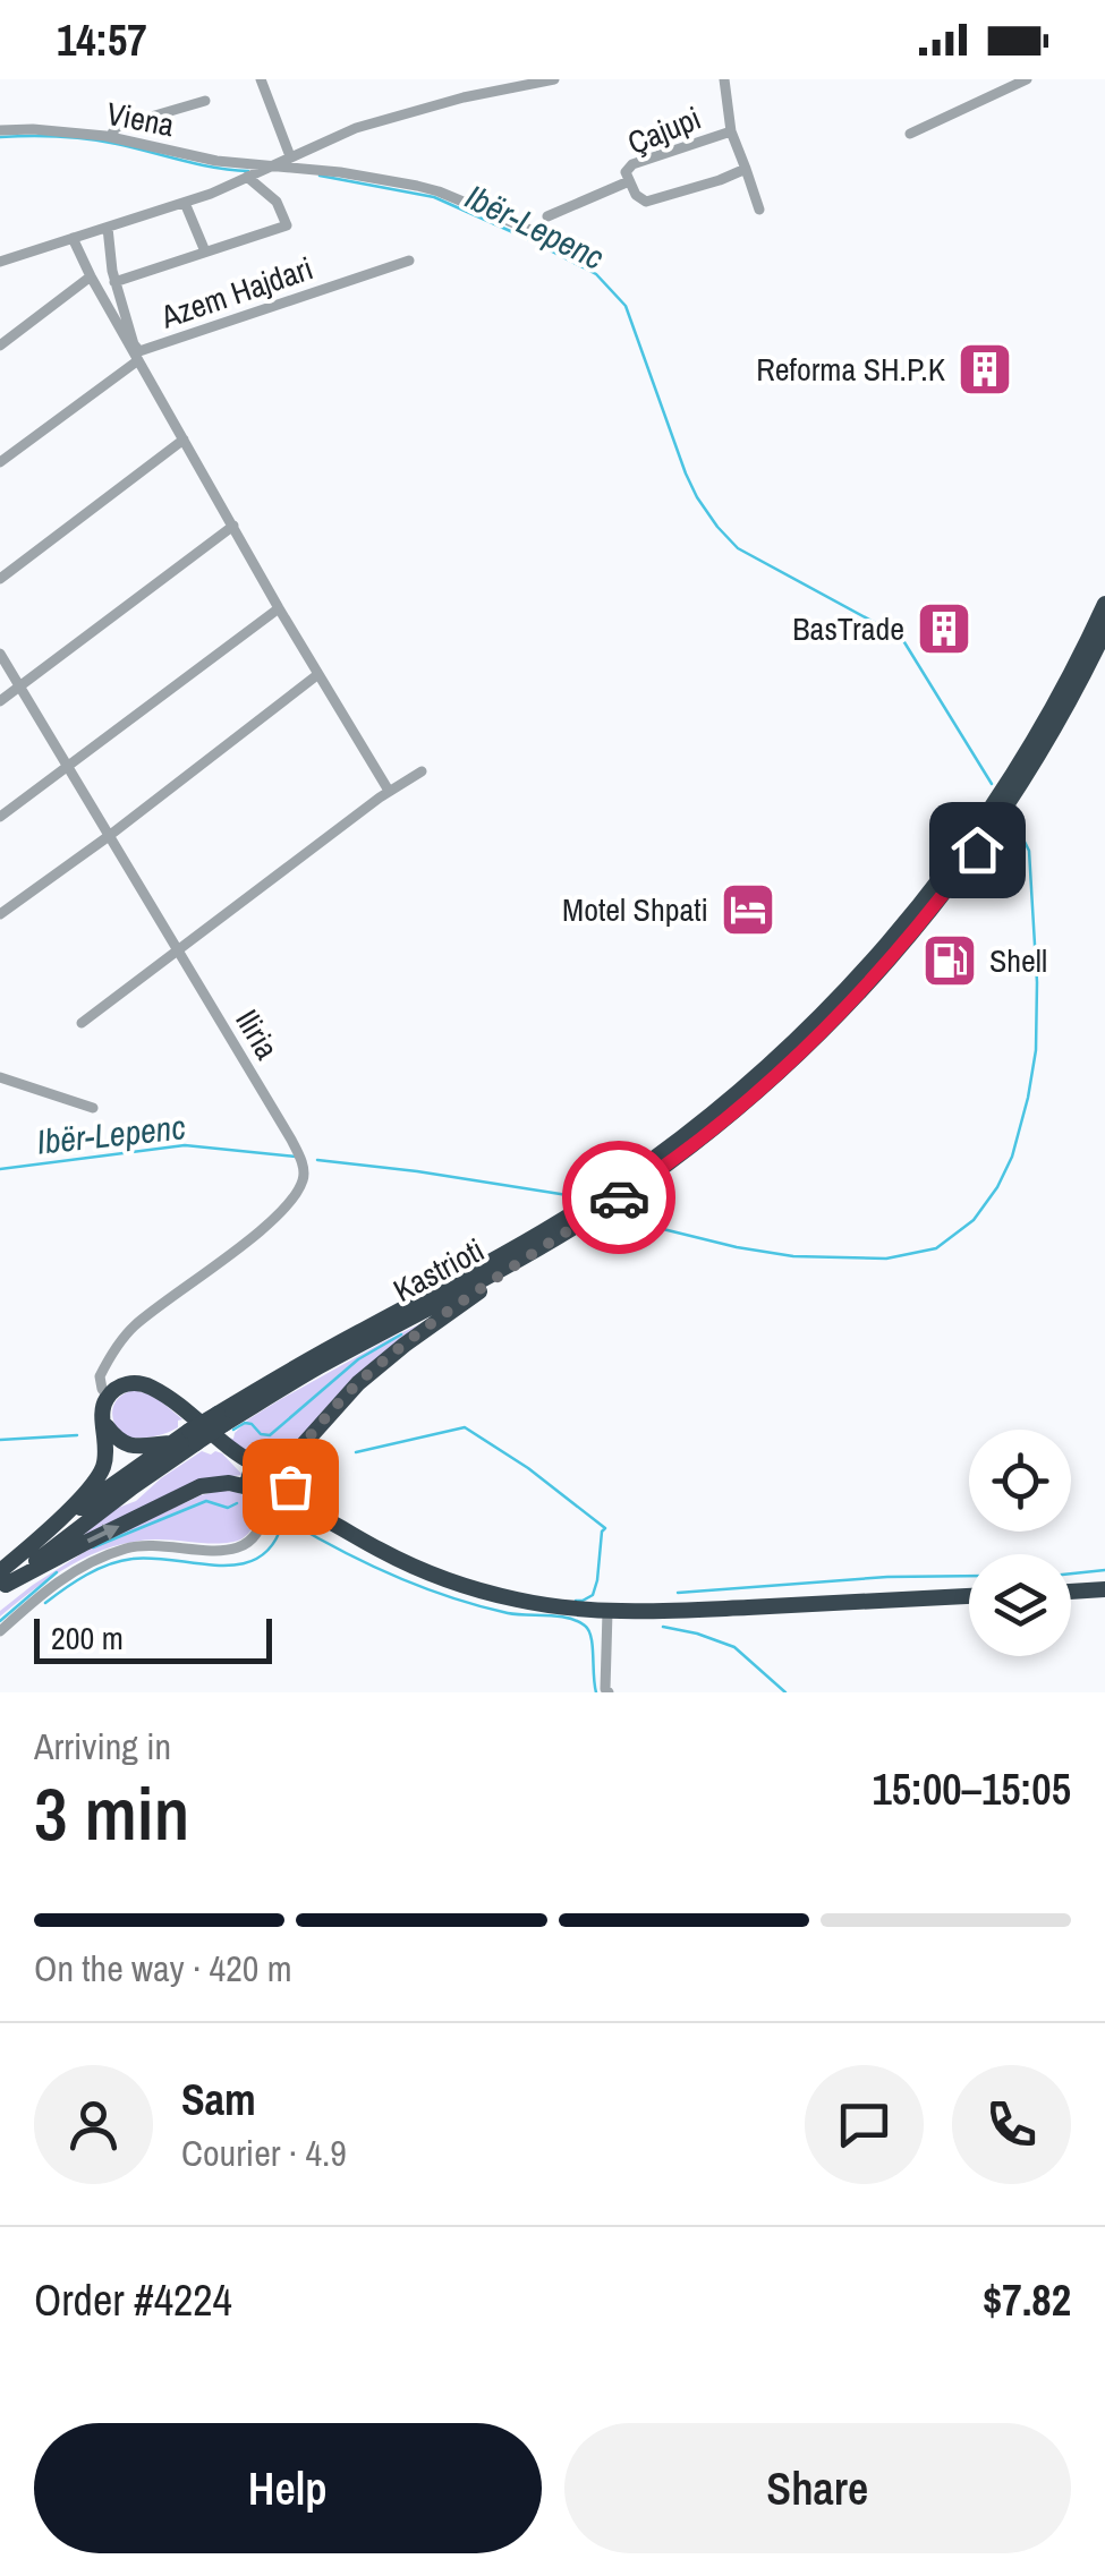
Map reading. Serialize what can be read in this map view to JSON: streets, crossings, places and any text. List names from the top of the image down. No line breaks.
{"streets":{"highway":["Kastrioti"],"street":["Viena","Çajupi","Azem Hajdari","Iliria"]},"water":["Ibër-Lepenc"],"places":{"building":["Reforma SH.P.K","BasTrade"],"hotel":["Motel Shpati"],"fuel station":["Shell"]},"scale_bar":"200 m","page":{"status":"14:57","scale":"200 m","heading":["3 min","Arriving in","15:00–15:05"],"panel":["Sam","Courier · 4.9","Order #4224","$7.82"],"bar":"On the way · 420 m","buttons":["Help","Share"]}}
